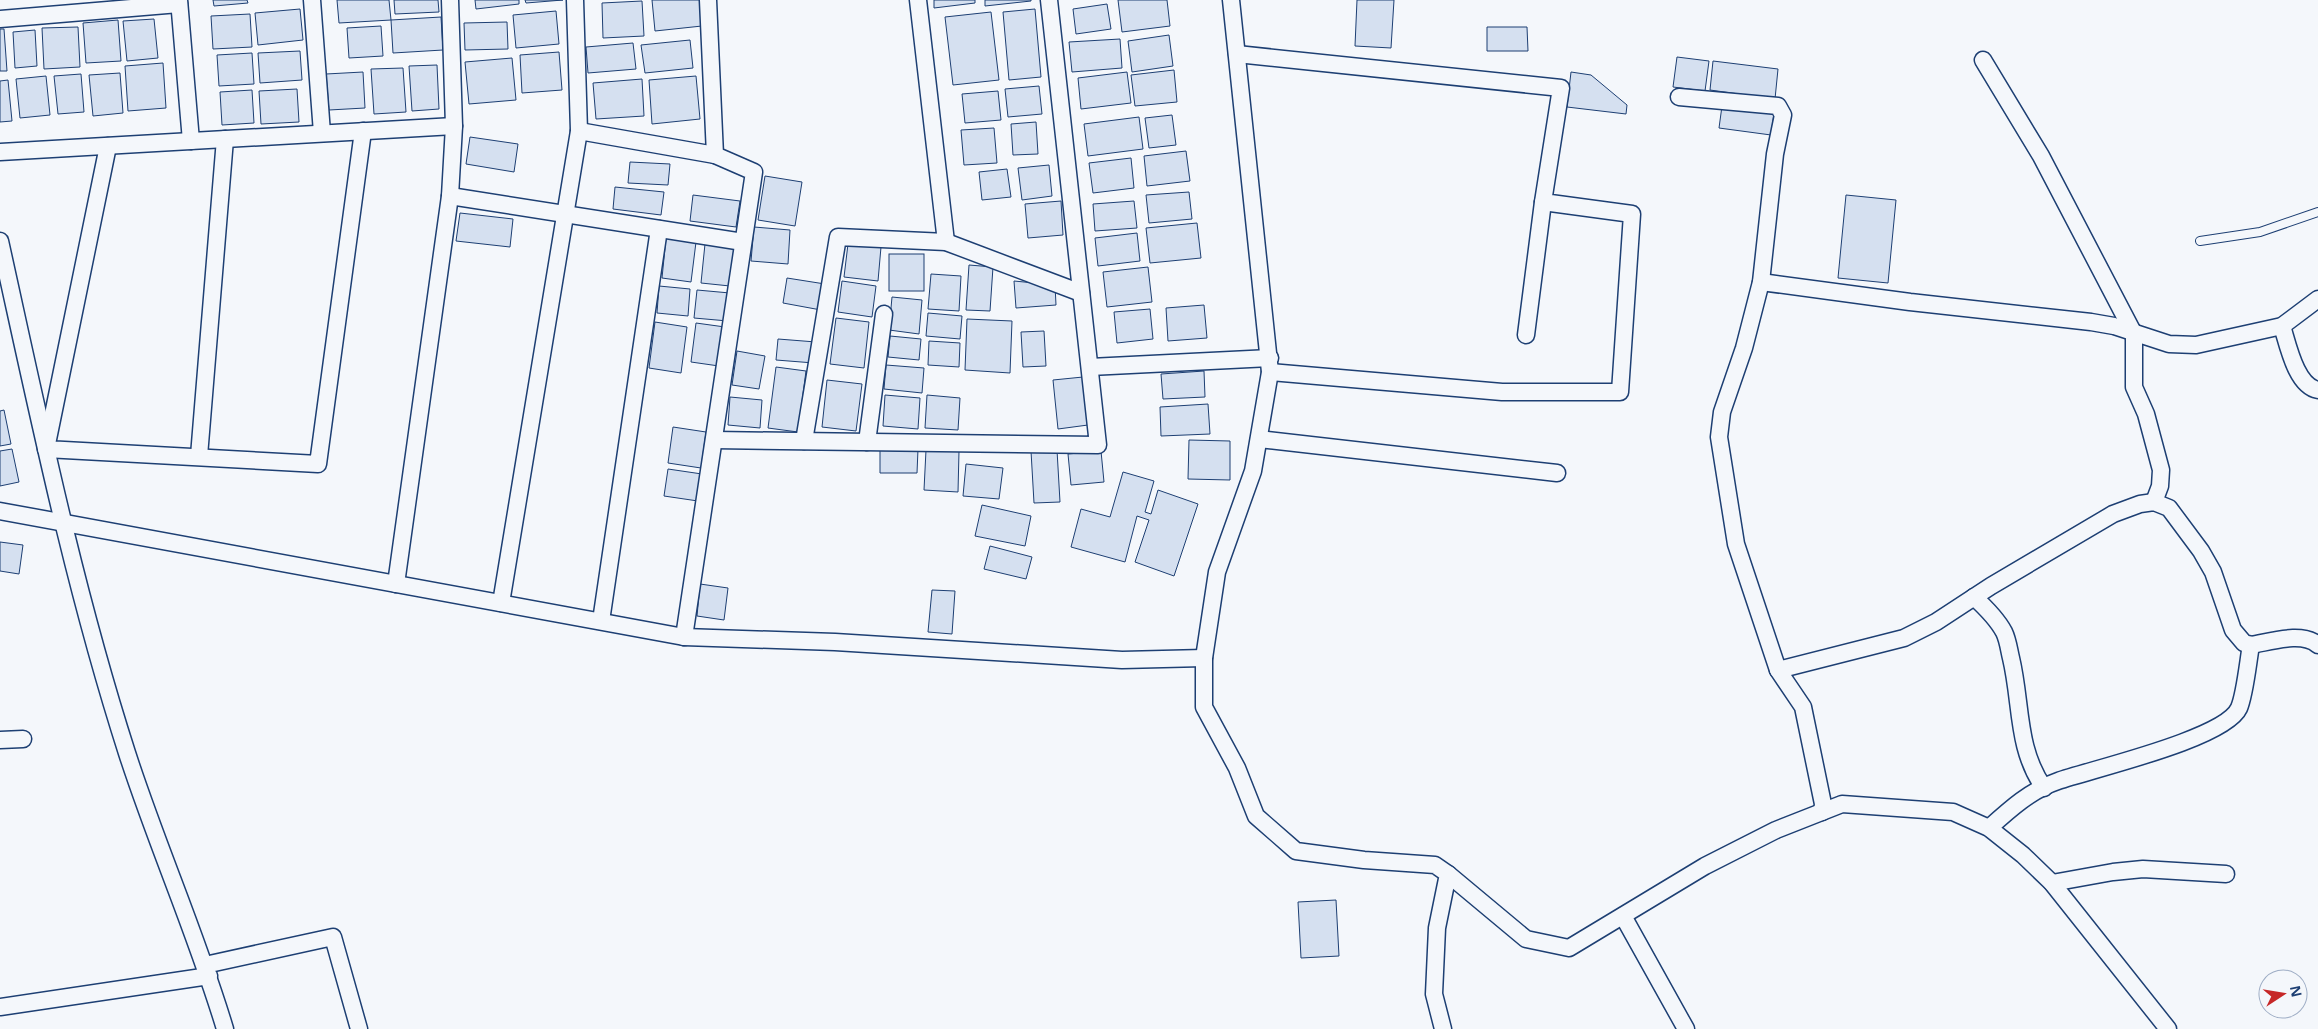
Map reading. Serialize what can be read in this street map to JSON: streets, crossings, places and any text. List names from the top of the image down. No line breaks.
{"north":"right"}
